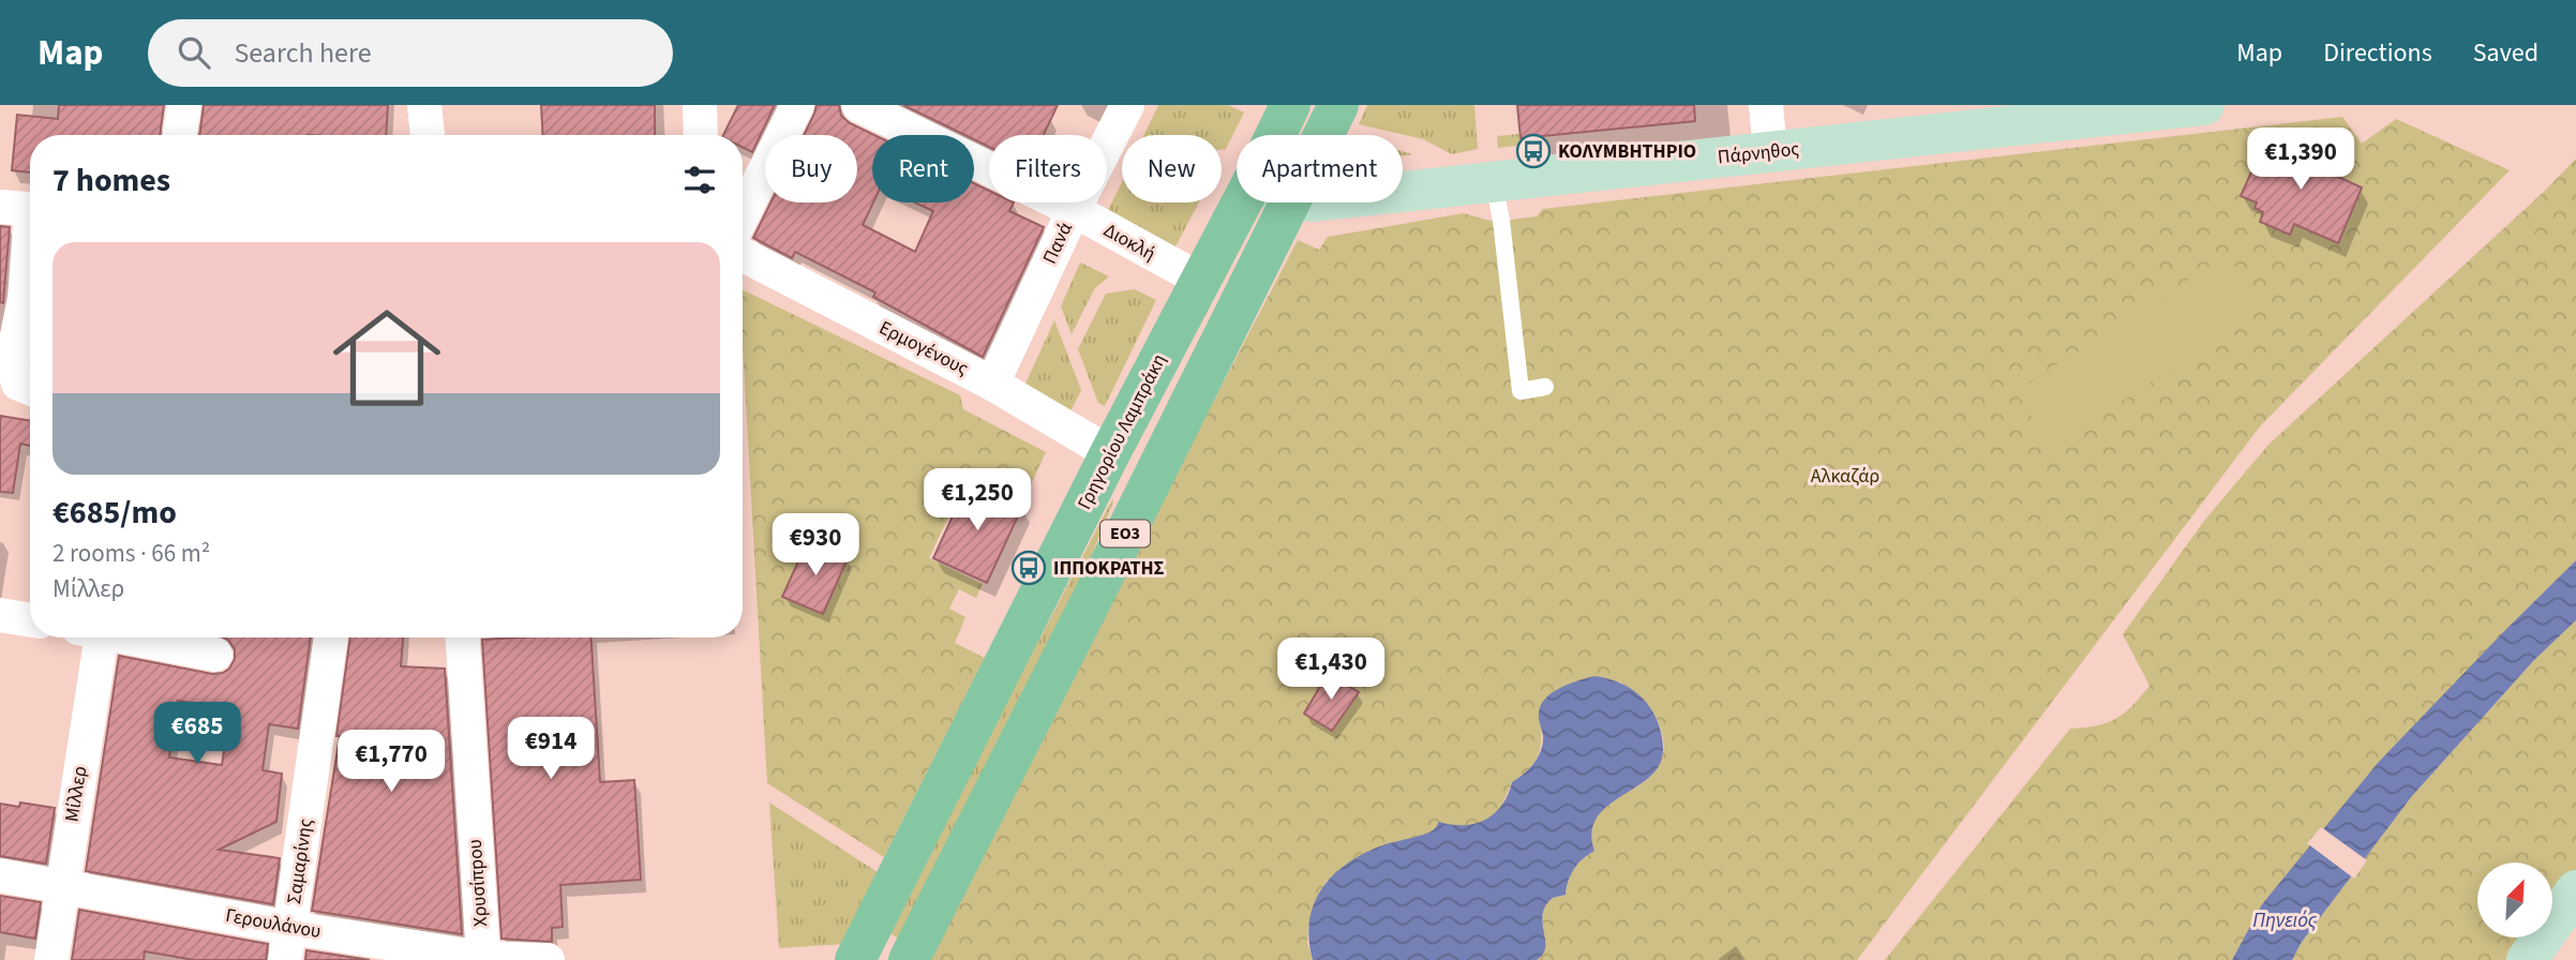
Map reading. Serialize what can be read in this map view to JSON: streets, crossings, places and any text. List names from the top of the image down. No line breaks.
{"streets":{"main road":["Γρηγορίου Λαμπράκη","ΕΟ3"],"street":["Πάρνηθος","Διοκλή","Πανά","Ερμογένους","Μίλλερ","Σαμαρίνης","Χρυσίπpου","Γερουλάνου"]},"crossings":[["Διοκλή","Πανά"],["Διοκλή","Γρηγορίου Λαμπράκη"],["Πανά","Ερμογένους"],["Ερμογένους","Γρηγορίου Λαμπράκη"],["Μίλλερ","Γερουλάνου"],["Σαμαρίνης","Γερουλάνου"],["Χρυσίπpου","Γερουλάνου"]],"water":["Πηνειός"],"parks":["Αλκαζάρ"],"places":{"bus stop":["ΚΟΛΥΜΒΗΤΗΡΙΟ","ΙΠΠΟΚΡΑΤΗΣ"]},"north":"top right","page":{"header":"Map","search":"Search here","nav":["Map","Directions","Saved"],"price":["€1,390","€1,250","€930","€1,430","€685","€914","€1,770"],"chip":["Buy","Rent","Filters","New","Apartment"],"heading":"7 homes","list":[{"name":"€685/mo","note":"2 rooms · 66 m² · Μίλλερ"}]}}
